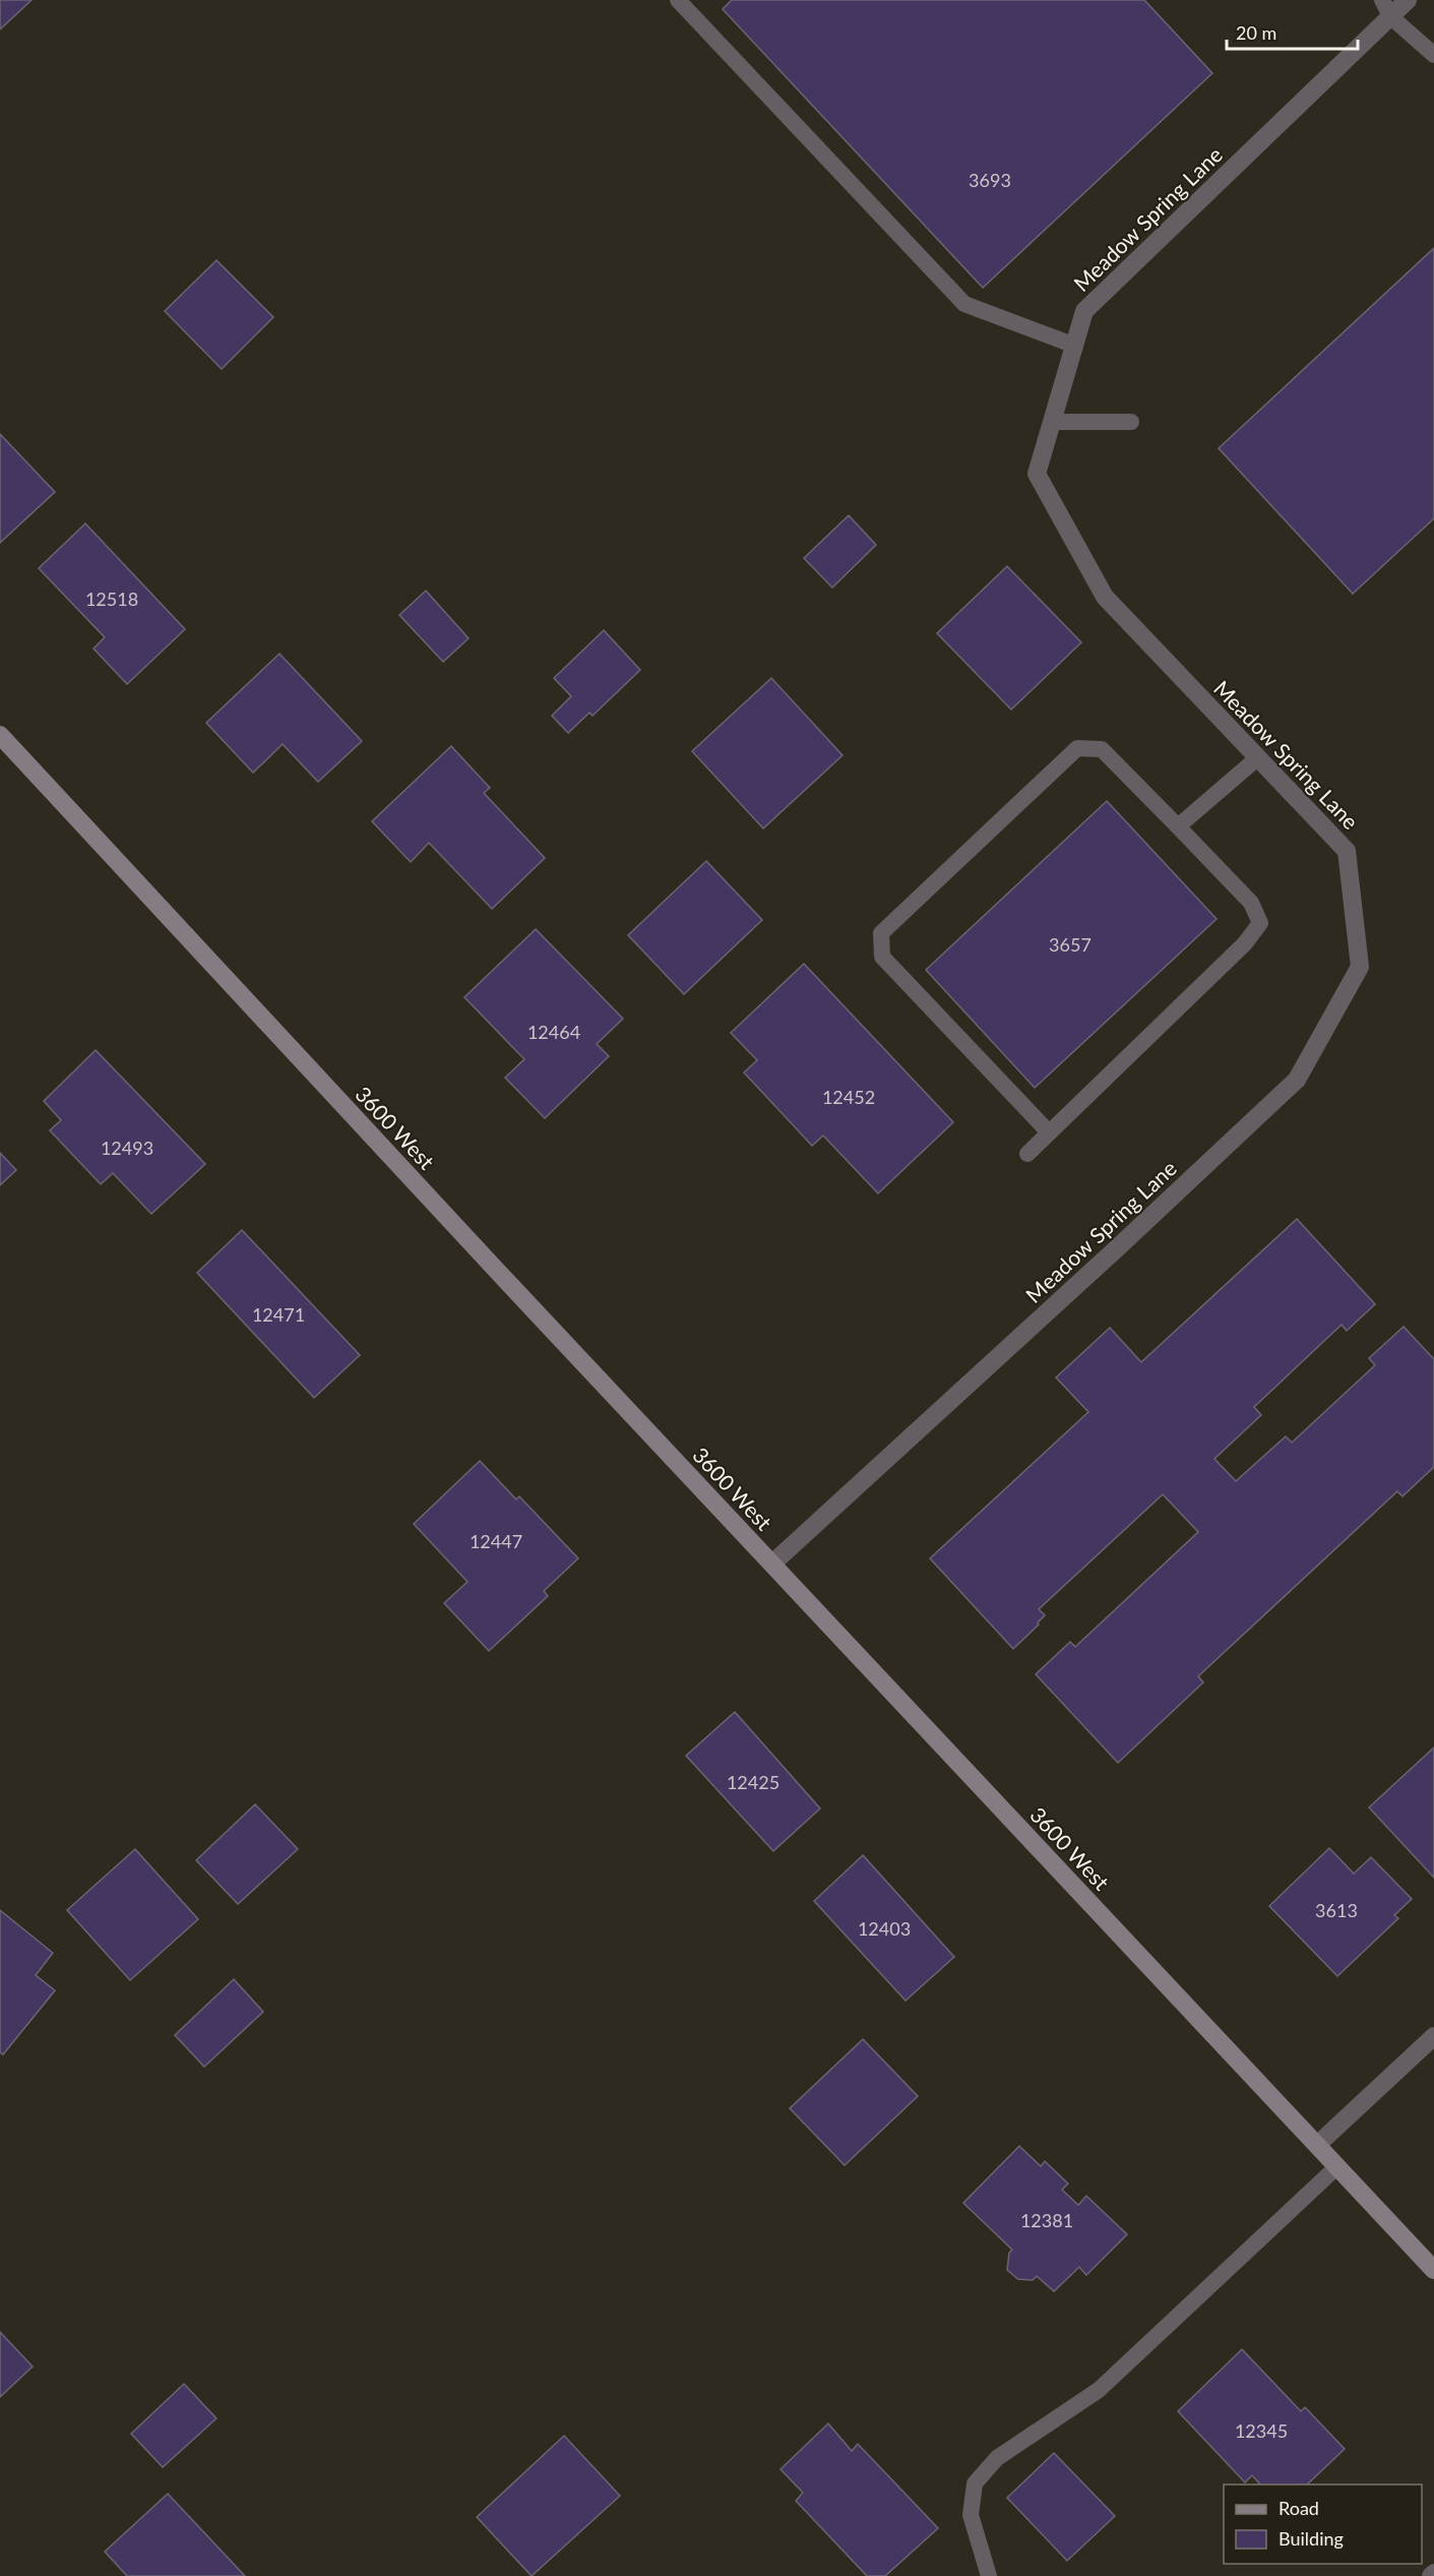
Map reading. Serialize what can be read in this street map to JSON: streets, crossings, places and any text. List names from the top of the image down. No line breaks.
{"streets":{"main road":["3600 West"],"street":["Meadow Spring Lane"]},"crossings":[["Meadow Spring Lane","3600 West"]],"house_numbers":["3693","12518","3657","12464","12452","12493","12471","12447","12425","3613","12403","12381","12345"],"legend":["Road","Building"],"scale_bar":"20 m"}
